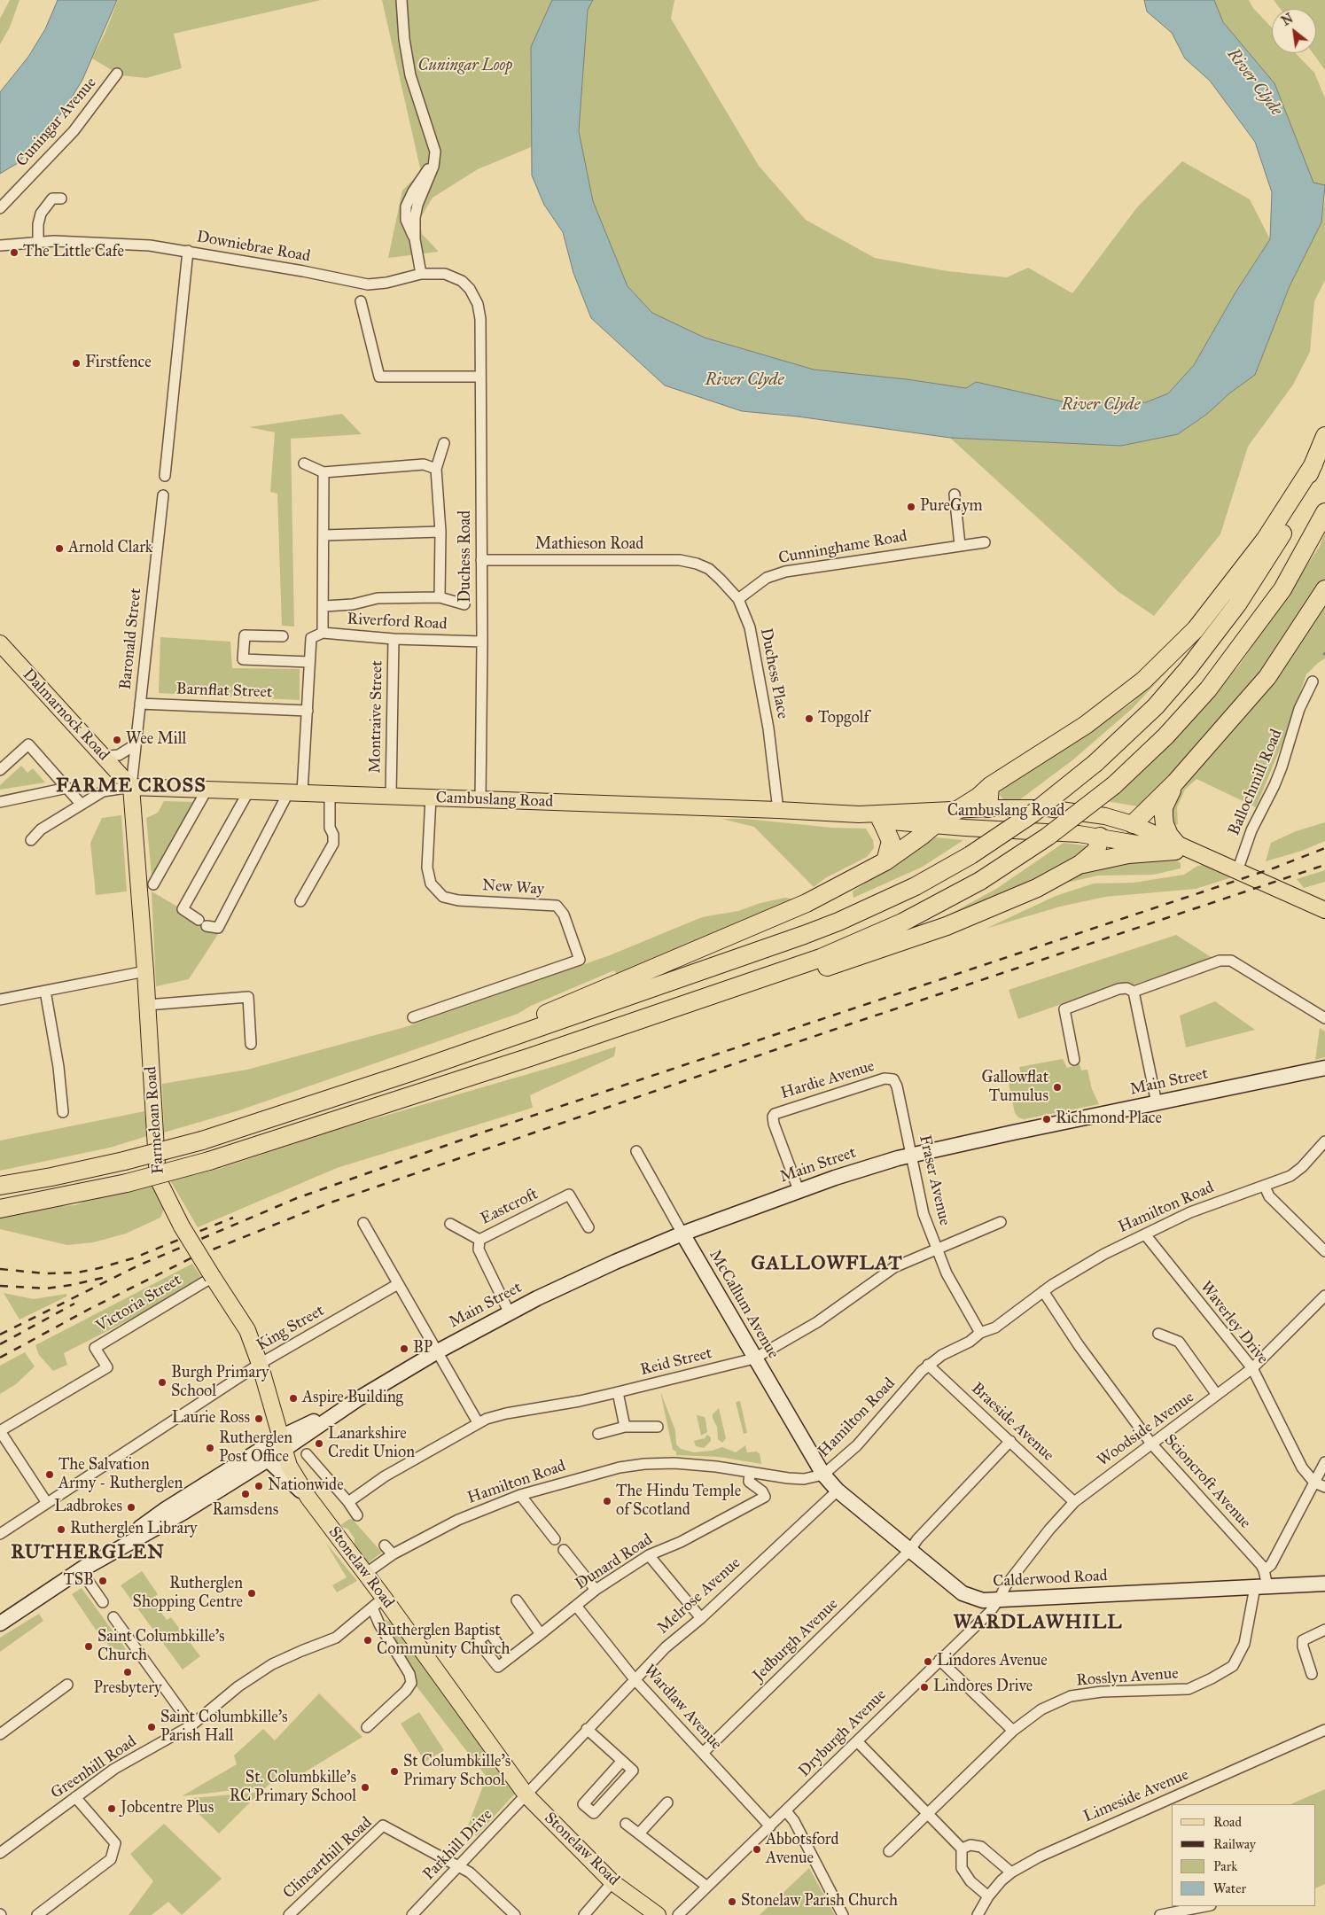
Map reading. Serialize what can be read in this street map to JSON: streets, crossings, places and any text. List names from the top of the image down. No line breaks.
{"streets":{"main road":["Dalmarnock Road","Cambuslang Road","Main Street","Farmeloan Road","McCallum Avenue","Stonelaw Road","Calderwood Road"],"street":["Cuningar Avenue","Downiebrae Road","Mathieson Road","Cunninghame Road","Duchess Road","Riverford Road","Baronald Street","Duchess Place","Barnflat Street","Montraive Street","Ballochmill Road","New Way","Hardie Avenue","Fraser Avenue","Eastcroft","Hamilton Road","Victoria Street","Waverley Drive","King Street","Reid Street","Braeside Avenue","Woodside Avenue","Scioncroft Avenue","Dunard Road","Melrose Avenue","Jedburgh Avenue","Rosslyn Avenue","Wardlaw Avenue","Dryburgh Avenue","Greenhill Road","Limeside Avenue","Parkhill Drive","Clincarthill Road"]},"crossings":[["Downiebrae Road","Duchess Road"],["Mathieson Road","Duchess Road"],["Mathieson Road","Duchess Place"],["Cunninghame Road","Duchess Place"],["Duchess Road","Riverford Road"],["Duchess Road","Cambuslang Road"],["Riverford Road","Montraive Street"],["Baronald Street","Barnflat Street"],["Baronald Street","Dalmarnock Road"],["Baronald Street","Cambuslang Road"],["Baronald Street","Farmeloan Road"],["Duchess Place","Cambuslang Road"],["Dalmarnock Road","Cambuslang Road"],["Dalmarnock Road","Farmeloan Road"],["Montraive Street","Cambuslang Road"],["Ballochmill Road","Cambuslang Road"],["Cambuslang Road","New Way"],["Cambuslang Road","Farmeloan Road"],["Hardie Avenue","Main Street"],["Hardie Avenue","Fraser Avenue"],["Main Street","Farmeloan Road"],["Main Street","Fraser Avenue"],["Main Street","Eastcroft"],["Main Street","McCallum Avenue"],["Main Street","Stonelaw Road"],["Farmeloan Road","Victoria Street"],["Farmeloan Road","King Street"],["Farmeloan Road","Stonelaw Road"],["Fraser Avenue","Hamilton Road"],["Fraser Avenue","Reid Street"],["Hamilton Road","McCallum Avenue"],["Hamilton Road","Waverley Drive"],["Hamilton Road","Braeside Avenue"],["Hamilton Road","Scioncroft Avenue"],["Hamilton Road","Dunard Road"],["Hamilton Road","Stonelaw Road"],["Hamilton Road","Calderwood Road"],["Victoria Street","King Street"],["McCallum Avenue","Reid Street"],["McCallum Avenue","Calderwood Road"],["Waverley Drive","Woodside Avenue"],["Braeside Avenue","Woodside Avenue"],["Braeside Avenue","Jedburgh Avenue"],["Woodside Avenue","Scioncroft Avenue"],["Woodside Avenue","Calderwood Road"],["Woodside Avenue","Dryburgh Avenue"],["Scioncroft Avenue","Calderwood Road"],["Scioncroft Avenue","Rosslyn Avenue"],["Dunard Road","Wardlaw Avenue"],["Stonelaw Road","Melrose Avenue"],["Stonelaw Road","Greenhill Road"],["Stonelaw Road","Parkhill Drive"],["Calderwood Road","Melrose Avenue"],["Calderwood Road","Jedburgh Avenue"],["Calderwood Road","Rosslyn Avenue"],["Calderwood Road","Dryburgh Avenue"],["Melrose Avenue","Wardlaw Avenue"],["Melrose Avenue","Parkhill Drive"],["Jedburgh Avenue","Wardlaw Avenue"],["Wardlaw Avenue","Dryburgh Avenue"],["Parkhill Drive","Clincarthill Road"]],"districts":["FARME CROSS","GALLOWFLAT","RUTHERGLEN","WARDLAWHILL"],"water":["River Clyde"],"parks":["Cuningar Loop"],"places":["The Little Cafe","Firstfence","PureGym","Arnold Clark","Topgolf","Wee Mill","Gallowflat Tumulus","Richmond Place","BP","Burgh Primary School","Aspire Building","Laurie Ross","Lanarkshire Credit Union","Rutherglen Post Office","The Salvation Army - Rutherglen","Nationwide","Ramsdens","The Hindu Temple of Scotland","Ladbrokes","Rutherglen Library","TSB","Rutherglen Shopping Centre","Rutherglen Baptist Community Church","Saint Columbkille's Church","Lindores Avenue","Presbytery","Lindores Drive","Saint Columbkille's Parish Hall","St Columbkille's Primary School","St. Columbkille's RC Primary School","Jobcentre Plus","Abbotsford Avenue","Stonelaw Parish Church"],"legend":["Road","Railway","Park","Water"],"north":"top left"}
